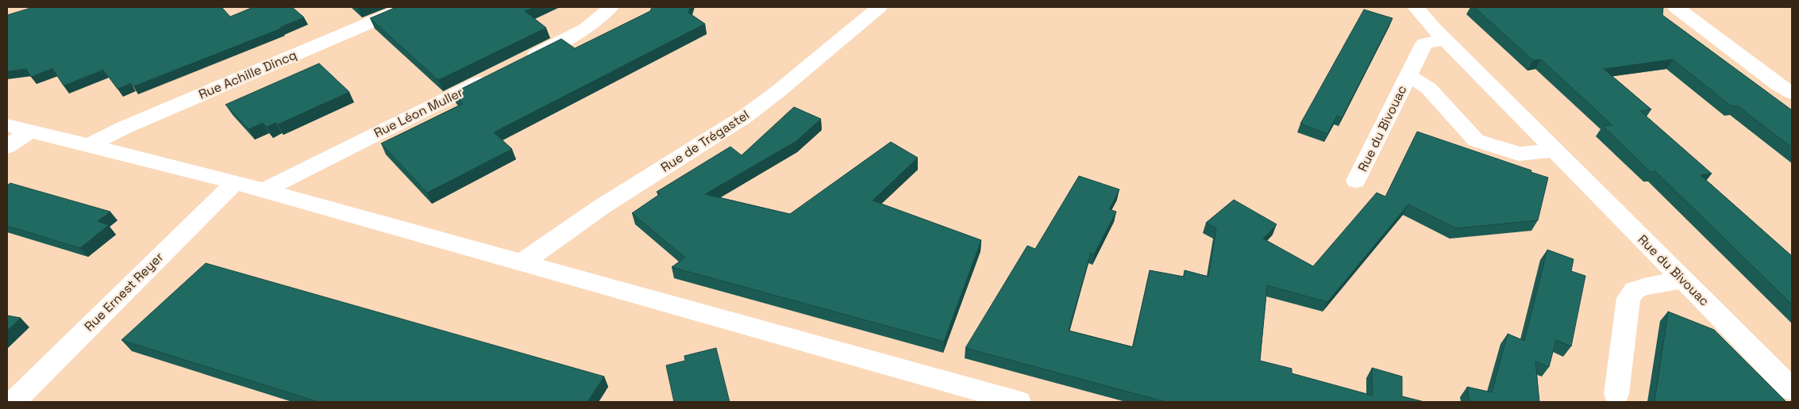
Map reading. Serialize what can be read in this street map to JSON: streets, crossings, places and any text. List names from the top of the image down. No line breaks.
{"streets":{"street":["Rue Achille Dincq","Rue Léon Muller","Rue du Bivouac","Rue de Trégastel","Rue Ernest Reyer"]}}
